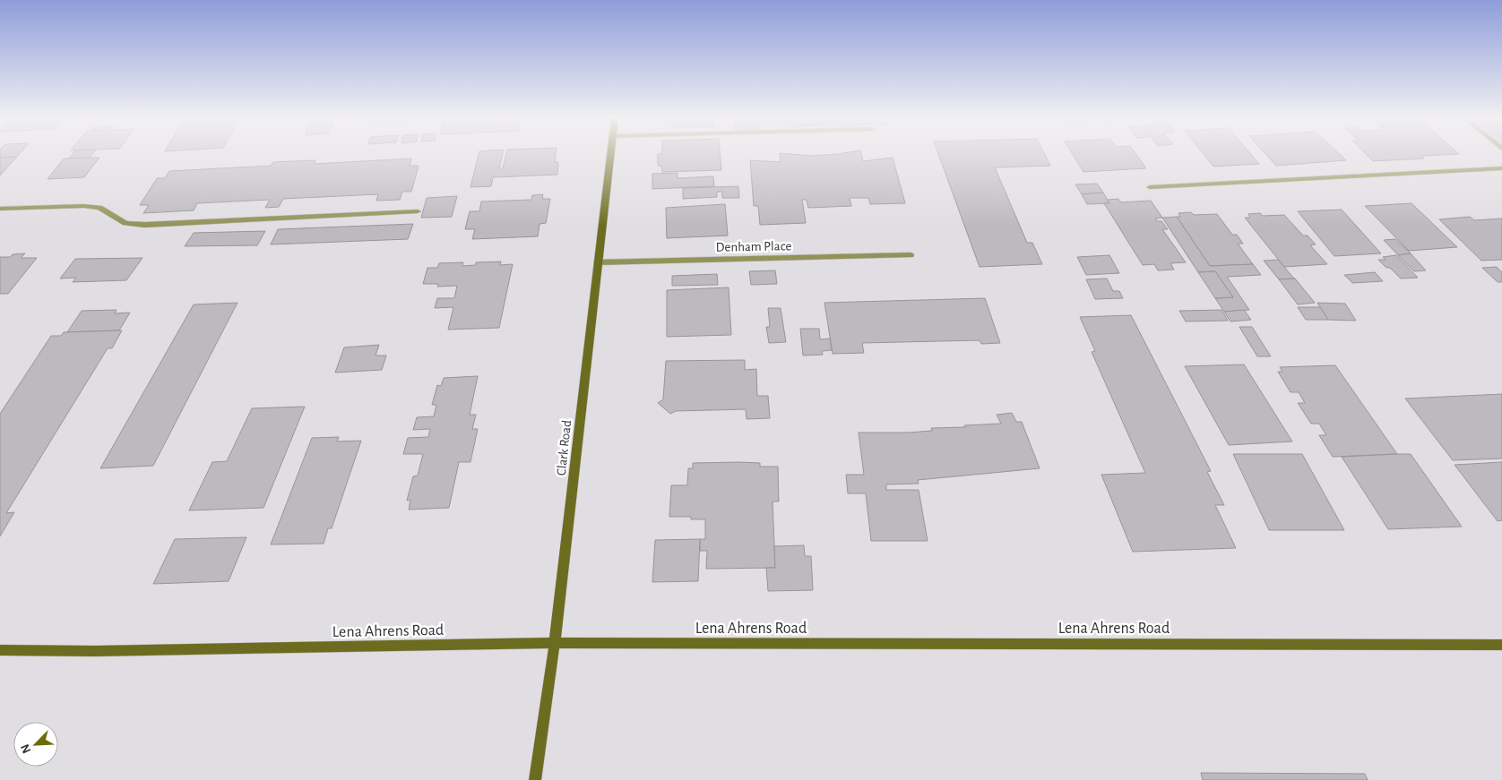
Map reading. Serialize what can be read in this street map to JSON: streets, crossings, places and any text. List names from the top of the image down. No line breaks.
{"streets":{"main road":["Clark Road","Lena Ahrens Road"],"street":["Denham Place"]},"crossings":[["Denham Place","Clark Road"],["Clark Road","Lena Ahrens Road"]],"north":"bottom left"}
